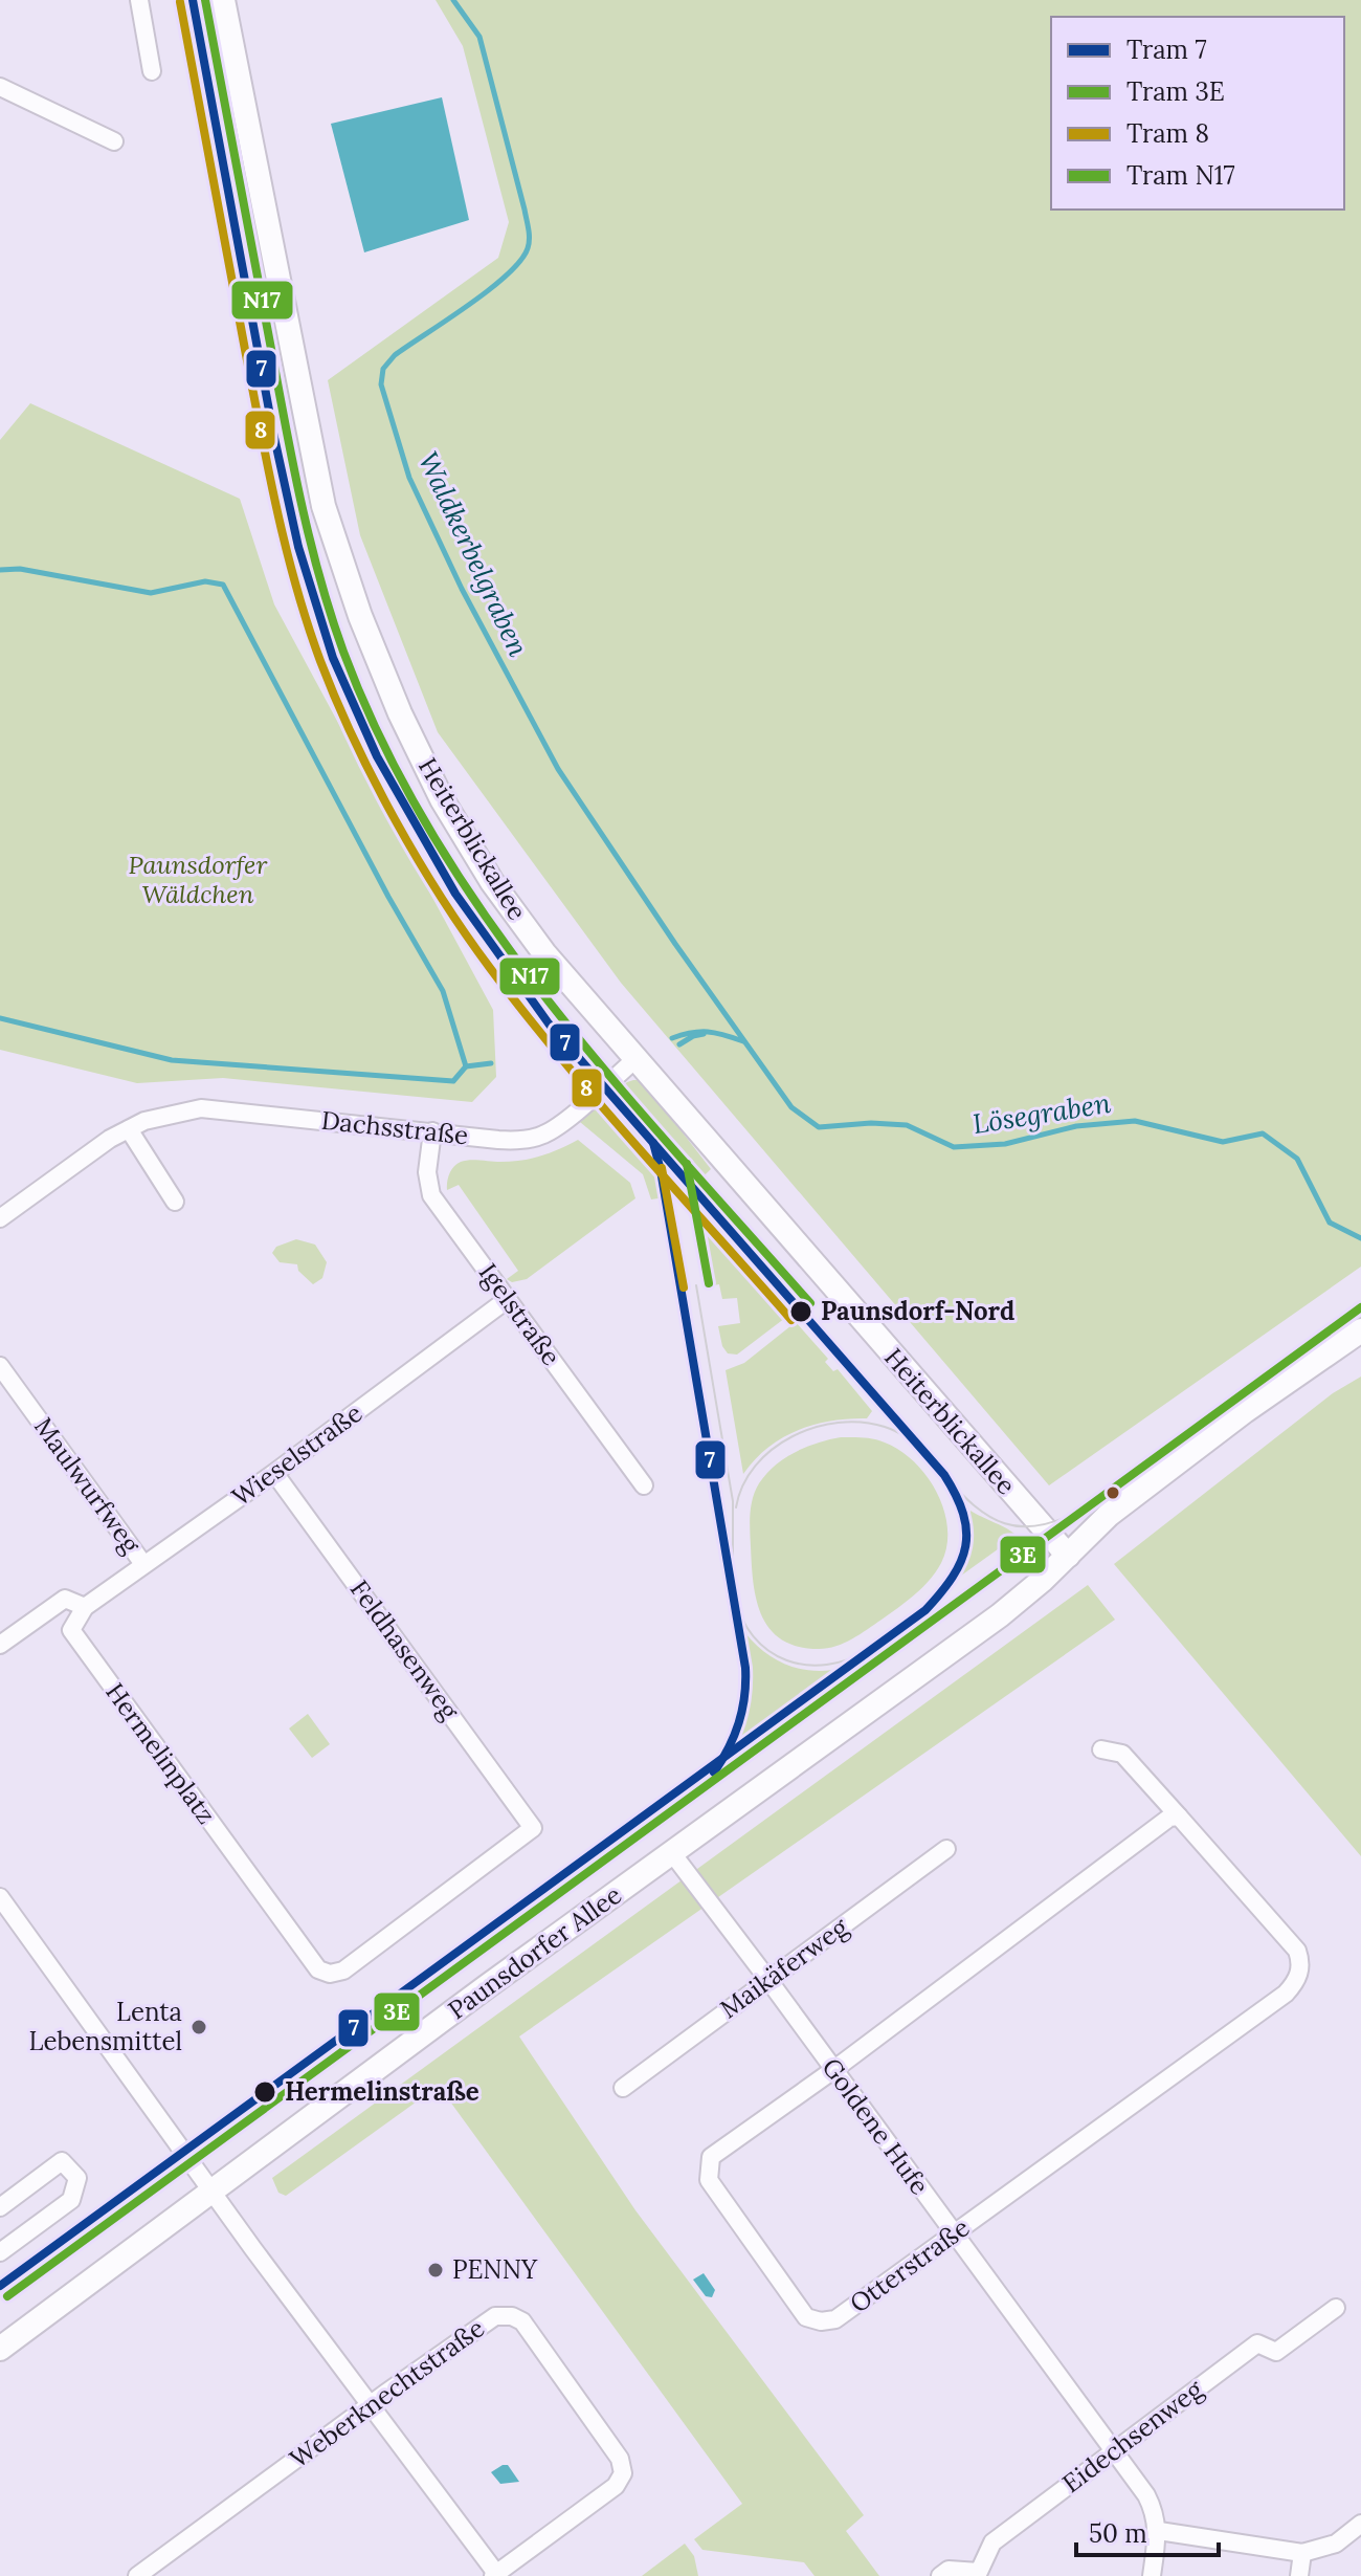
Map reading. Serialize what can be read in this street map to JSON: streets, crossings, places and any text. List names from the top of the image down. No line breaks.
{"streets":{"main road":["Heiterblickallee","Paunsdorfer Allee"],"street":["Dachsstraße","Igelstraße","Wieselstraße","Maulwurfweg","Feldhasenweg","Hermelinplatz","Maikäferweg","Goldene Hufe","Otterstraße","Weberknechtstraße","Eidechsenweg"]},"crossings":[["Heiterblickallee","Dachsstraße"],["Heiterblickallee","Paunsdorfer Allee"],["Dachsstraße","Igelstraße"],["Igelstraße","Wieselstraße"],["Wieselstraße","Maulwurfweg"],["Wieselstraße","Feldhasenweg"],["Wieselstraße","Hermelinplatz"],["Feldhasenweg","Hermelinplatz"],["Paunsdorfer Allee","Goldene Hufe"],["Maikäferweg","Goldene Hufe"],["Goldene Hufe","Otterstraße"],["Goldene Hufe","Eidechsenweg"]],"water":["Waldkerbelgraben","Lösegraben"],"parks":["Paunsdorfer Wäldchen"],"places":["Paunsdorf-Nord","Lenta Lebensmittel","Hermelinstraße","PENNY"],"lines":["tram line 7","tram line N17","tram line 8","tram line 3E"],"legend":["Tram 7","Tram 3E","Tram 8","Tram N17"],"scale_bar":"50 m"}
